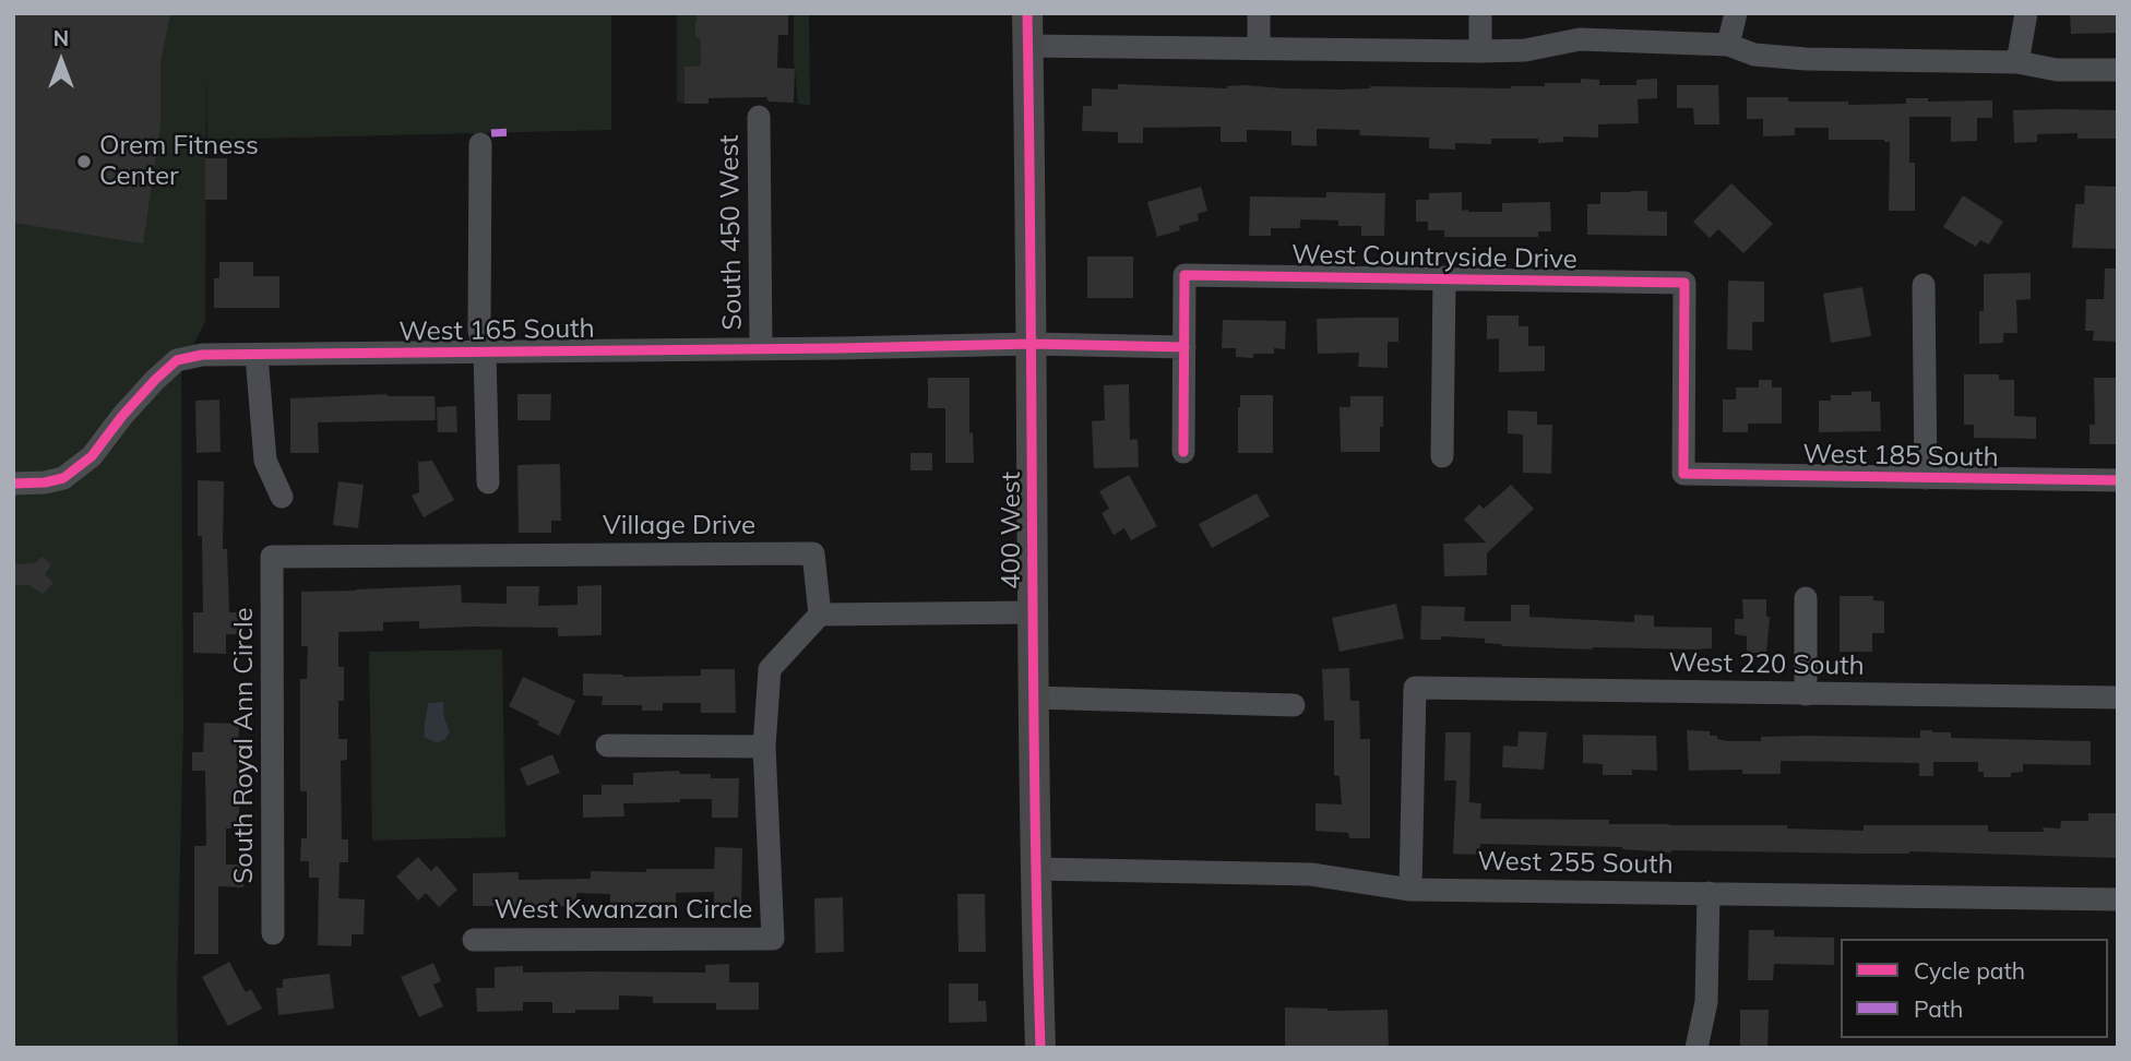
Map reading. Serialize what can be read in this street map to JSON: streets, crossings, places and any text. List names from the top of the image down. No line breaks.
{"streets":{"main road":["400 West"],"street":["South 450 West","West Countryside Drive","West 165 South","West 185 South","Village Drive","West 220 South","South Royal Ann Circle","West 255 South","West Kwanzan Circle"]},"crossings":[["South 450 West","West 165 South"],["West Countryside Drive","West 185 South"],["West 165 South","400 West"],["Village Drive","South Royal Ann Circle"],["400 West","West 255 South"],["West 220 South","West 255 South"]],"places":["Orem Fitness Center"],"legend":["Cycle path","Path"],"north":"top"}
